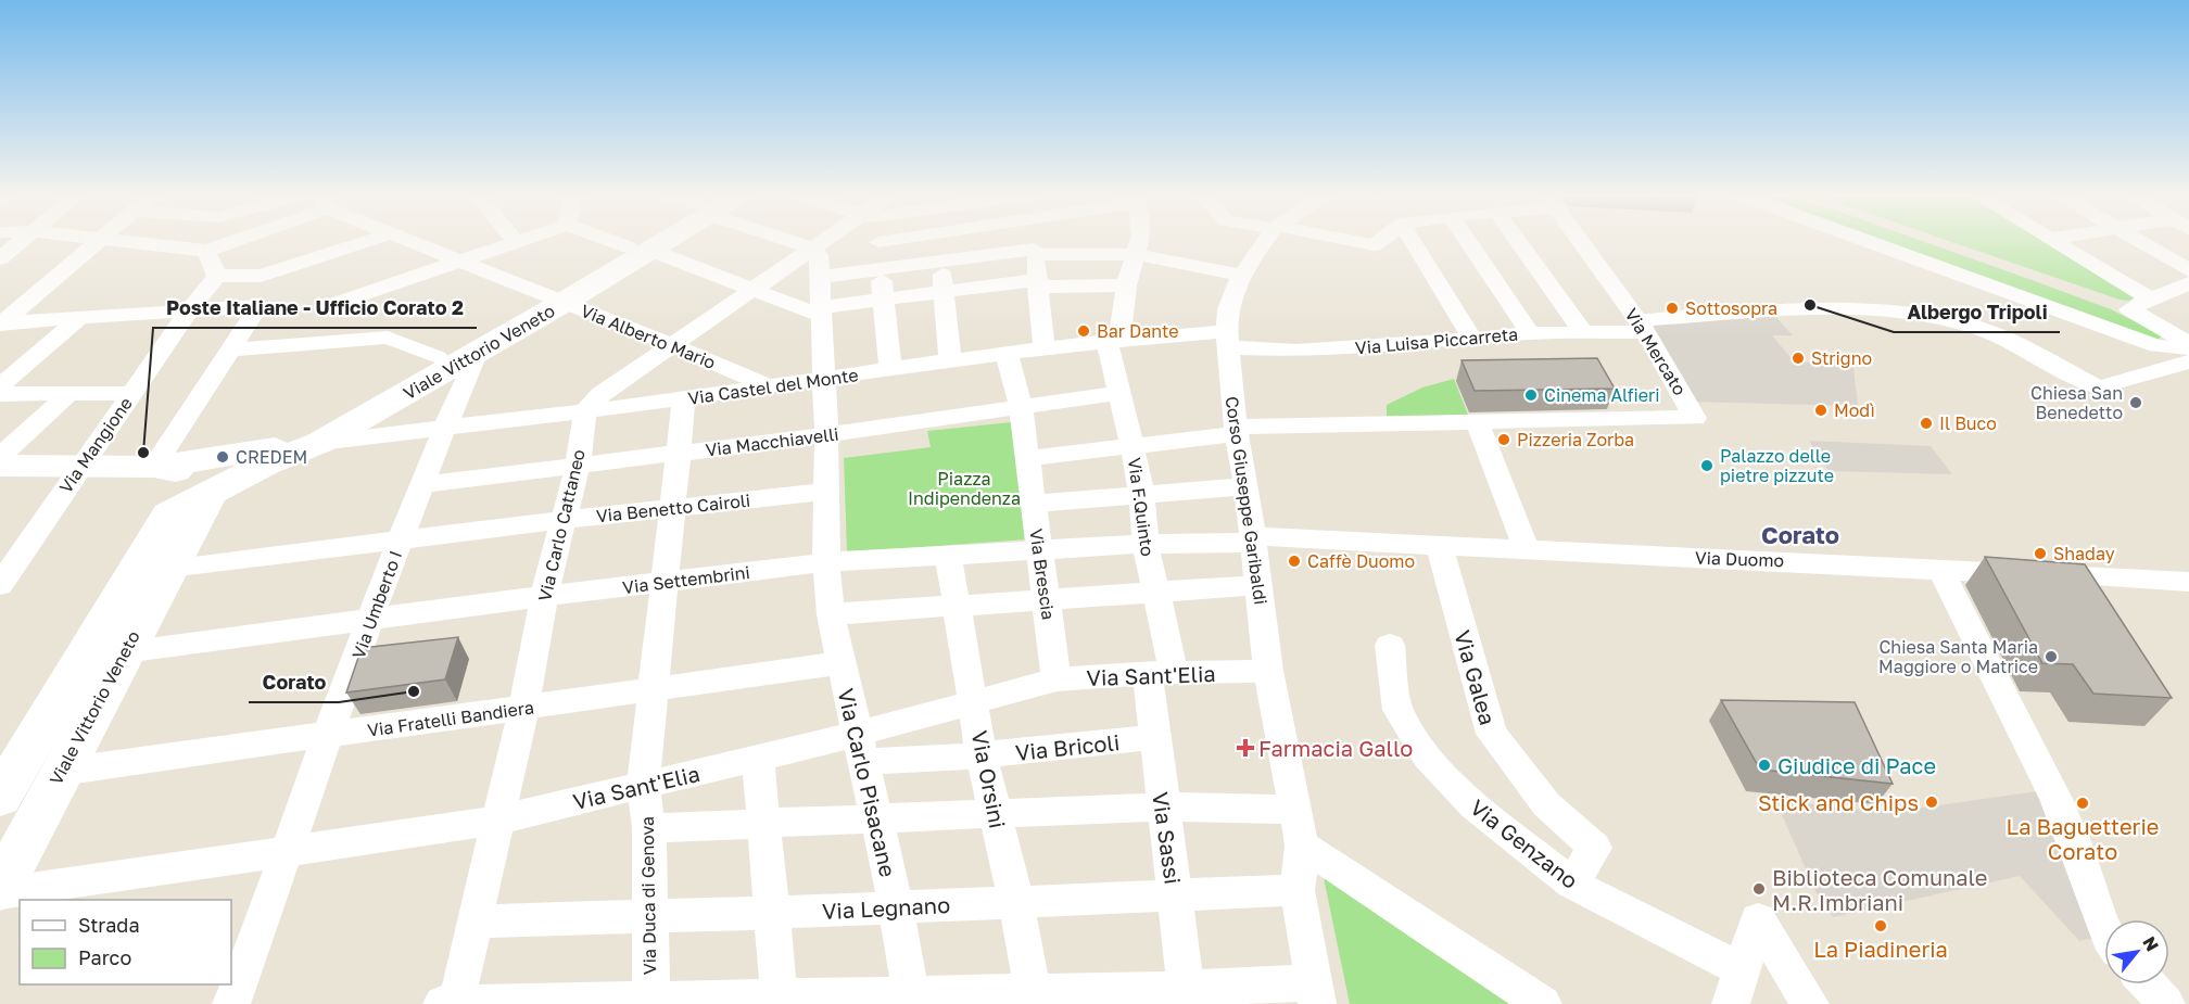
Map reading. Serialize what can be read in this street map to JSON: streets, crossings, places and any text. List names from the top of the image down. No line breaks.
{"streets":{"main road":["Viale Vittorio Veneto","Via Castel del Monte"],"street":["Via Alberto Mario","Via Luisa Piccarreta","Via Mercato","Via Macchiavelli","Via Mangione","Corso Giuseppe Garibaldi","Via F.Quinto","Via Benetto Cairoli","Via Carlo Cattaneo","Via Duomo","Via Brescia","Via Settembrini","Via Umberto I","Via Sant'Elia","Via Galea","Via Fratelli Bandiera","Via Bricoli","Via Orsini","Via Carlo Pisacane","Via Sassi","Via Genzano","Via Duca di Genova","Via Legnano"]},"crossings":[["Via Alberto Mario","Viale Vittorio Veneto"],["Via Alberto Mario","Via Castel del Monte"],["Via Luisa Piccarreta","Via Mercato"],["Via Luisa Piccarreta","Via Castel del Monte"],["Via Luisa Piccarreta","Corso Giuseppe Garibaldi"],["Viale Vittorio Veneto","Via Castel del Monte"],["Viale Vittorio Veneto","Via Benetto Cairoli"],["Viale Vittorio Veneto","Via Settembrini"],["Viale Vittorio Veneto","Via Umberto I"],["Viale Vittorio Veneto","Via Sant'Elia"],["Viale Vittorio Veneto","Via Fratelli Bandiera"],["Via Castel del Monte","Via Mangione"],["Via Castel del Monte","Corso Giuseppe Garibaldi"],["Via Castel del Monte","Via F.Quinto"],["Via Castel del Monte","Via Carlo Cattaneo"],["Via Castel del Monte","Via Brescia"],["Via Castel del Monte","Via Umberto I"],["Via Castel del Monte","Via Carlo Pisacane"],["Via Castel del Monte","Via Duca di Genova"],["Via Macchiavelli","Via F.Quinto"],["Via Macchiavelli","Via Carlo Cattaneo"],["Via Macchiavelli","Via Brescia"],["Via Macchiavelli","Via Umberto I"],["Via Macchiavelli","Via Carlo Pisacane"],["Via Macchiavelli","Via Duca di Genova"],["Corso Giuseppe Garibaldi","Via Duomo"],["Corso Giuseppe Garibaldi","Via Settembrini"],["Corso Giuseppe Garibaldi","Via Sant'Elia"],["Corso Giuseppe Garibaldi","Via Legnano"],["Via F.Quinto","Via Settembrini"],["Via F.Quinto","Via Sant'Elia"],["Via F.Quinto","Via Sassi"],["Via Benetto Cairoli","Via Carlo Cattaneo"],["Via Benetto Cairoli","Via Umberto I"],["Via Benetto Cairoli","Via Carlo Pisacane"],["Via Benetto Cairoli","Via Duca di Genova"],["Via Carlo Cattaneo","Via Settembrini"],["Via Carlo Cattaneo","Via Sant'Elia"],["Via Carlo Cattaneo","Via Fratelli Bandiera"],["Via Carlo Cattaneo","Via Legnano"],["Via Duomo","Via Settembrini"],["Via Duomo","Via Galea"],["Via Brescia","Via Settembrini"],["Via Brescia","Via Sant'Elia"],["Via Settembrini","Via Umberto I"],["Via Settembrini","Via Orsini"],["Via Settembrini","Via Carlo Pisacane"],["Via Settembrini","Via Duca di Genova"],["Via Umberto I","Via Sant'Elia"],["Via Umberto I","Via Fratelli Bandiera"],["Via Sant'Elia","Via Bricoli"],["Via Sant'Elia","Via Orsini"],["Via Sant'Elia","Via Carlo Pisacane"],["Via Sant'Elia","Via Sassi"],["Via Sant'Elia","Via Duca di Genova"],["Via Galea","Via Genzano"],["Via Fratelli Bandiera","Via Carlo Pisacane"],["Via Fratelli Bandiera","Via Duca di Genova"],["Via Bricoli","Via Orsini"],["Via Bricoli","Via Carlo Pisacane"],["Via Bricoli","Via Sassi"],["Via Orsini","Via Legnano"],["Via Carlo Pisacane","Via Legnano"],["Via Sassi","Via Legnano"],["Via Duca di Genova","Via Legnano"]],"districts":["Corato"],"parks":["Piazza Indipendenza"],"places":{"other":["Albergo Tripoli","Sottosopra","Bar Dante","Strigno","Cinema Alfieri","Chiesa San Benedetto","Modì","Il Buco","Pizzeria Zorba","Poste Italiane - Ufficio Corato 2","CREDEM","Palazzo delle pietre pizzute","Shaday","Caffè Duomo","Chiesa Santa Maria Maggiore o Matrice","Corato","Giudice di Pace","Stick and Chips","La Baguetterie Corato","Biblioteca Comunale M.R.Imbriani","La Piadineria"],"health":["Farmacia Gallo"]},"legend":["Strada","Parco"],"north":"top right"}
